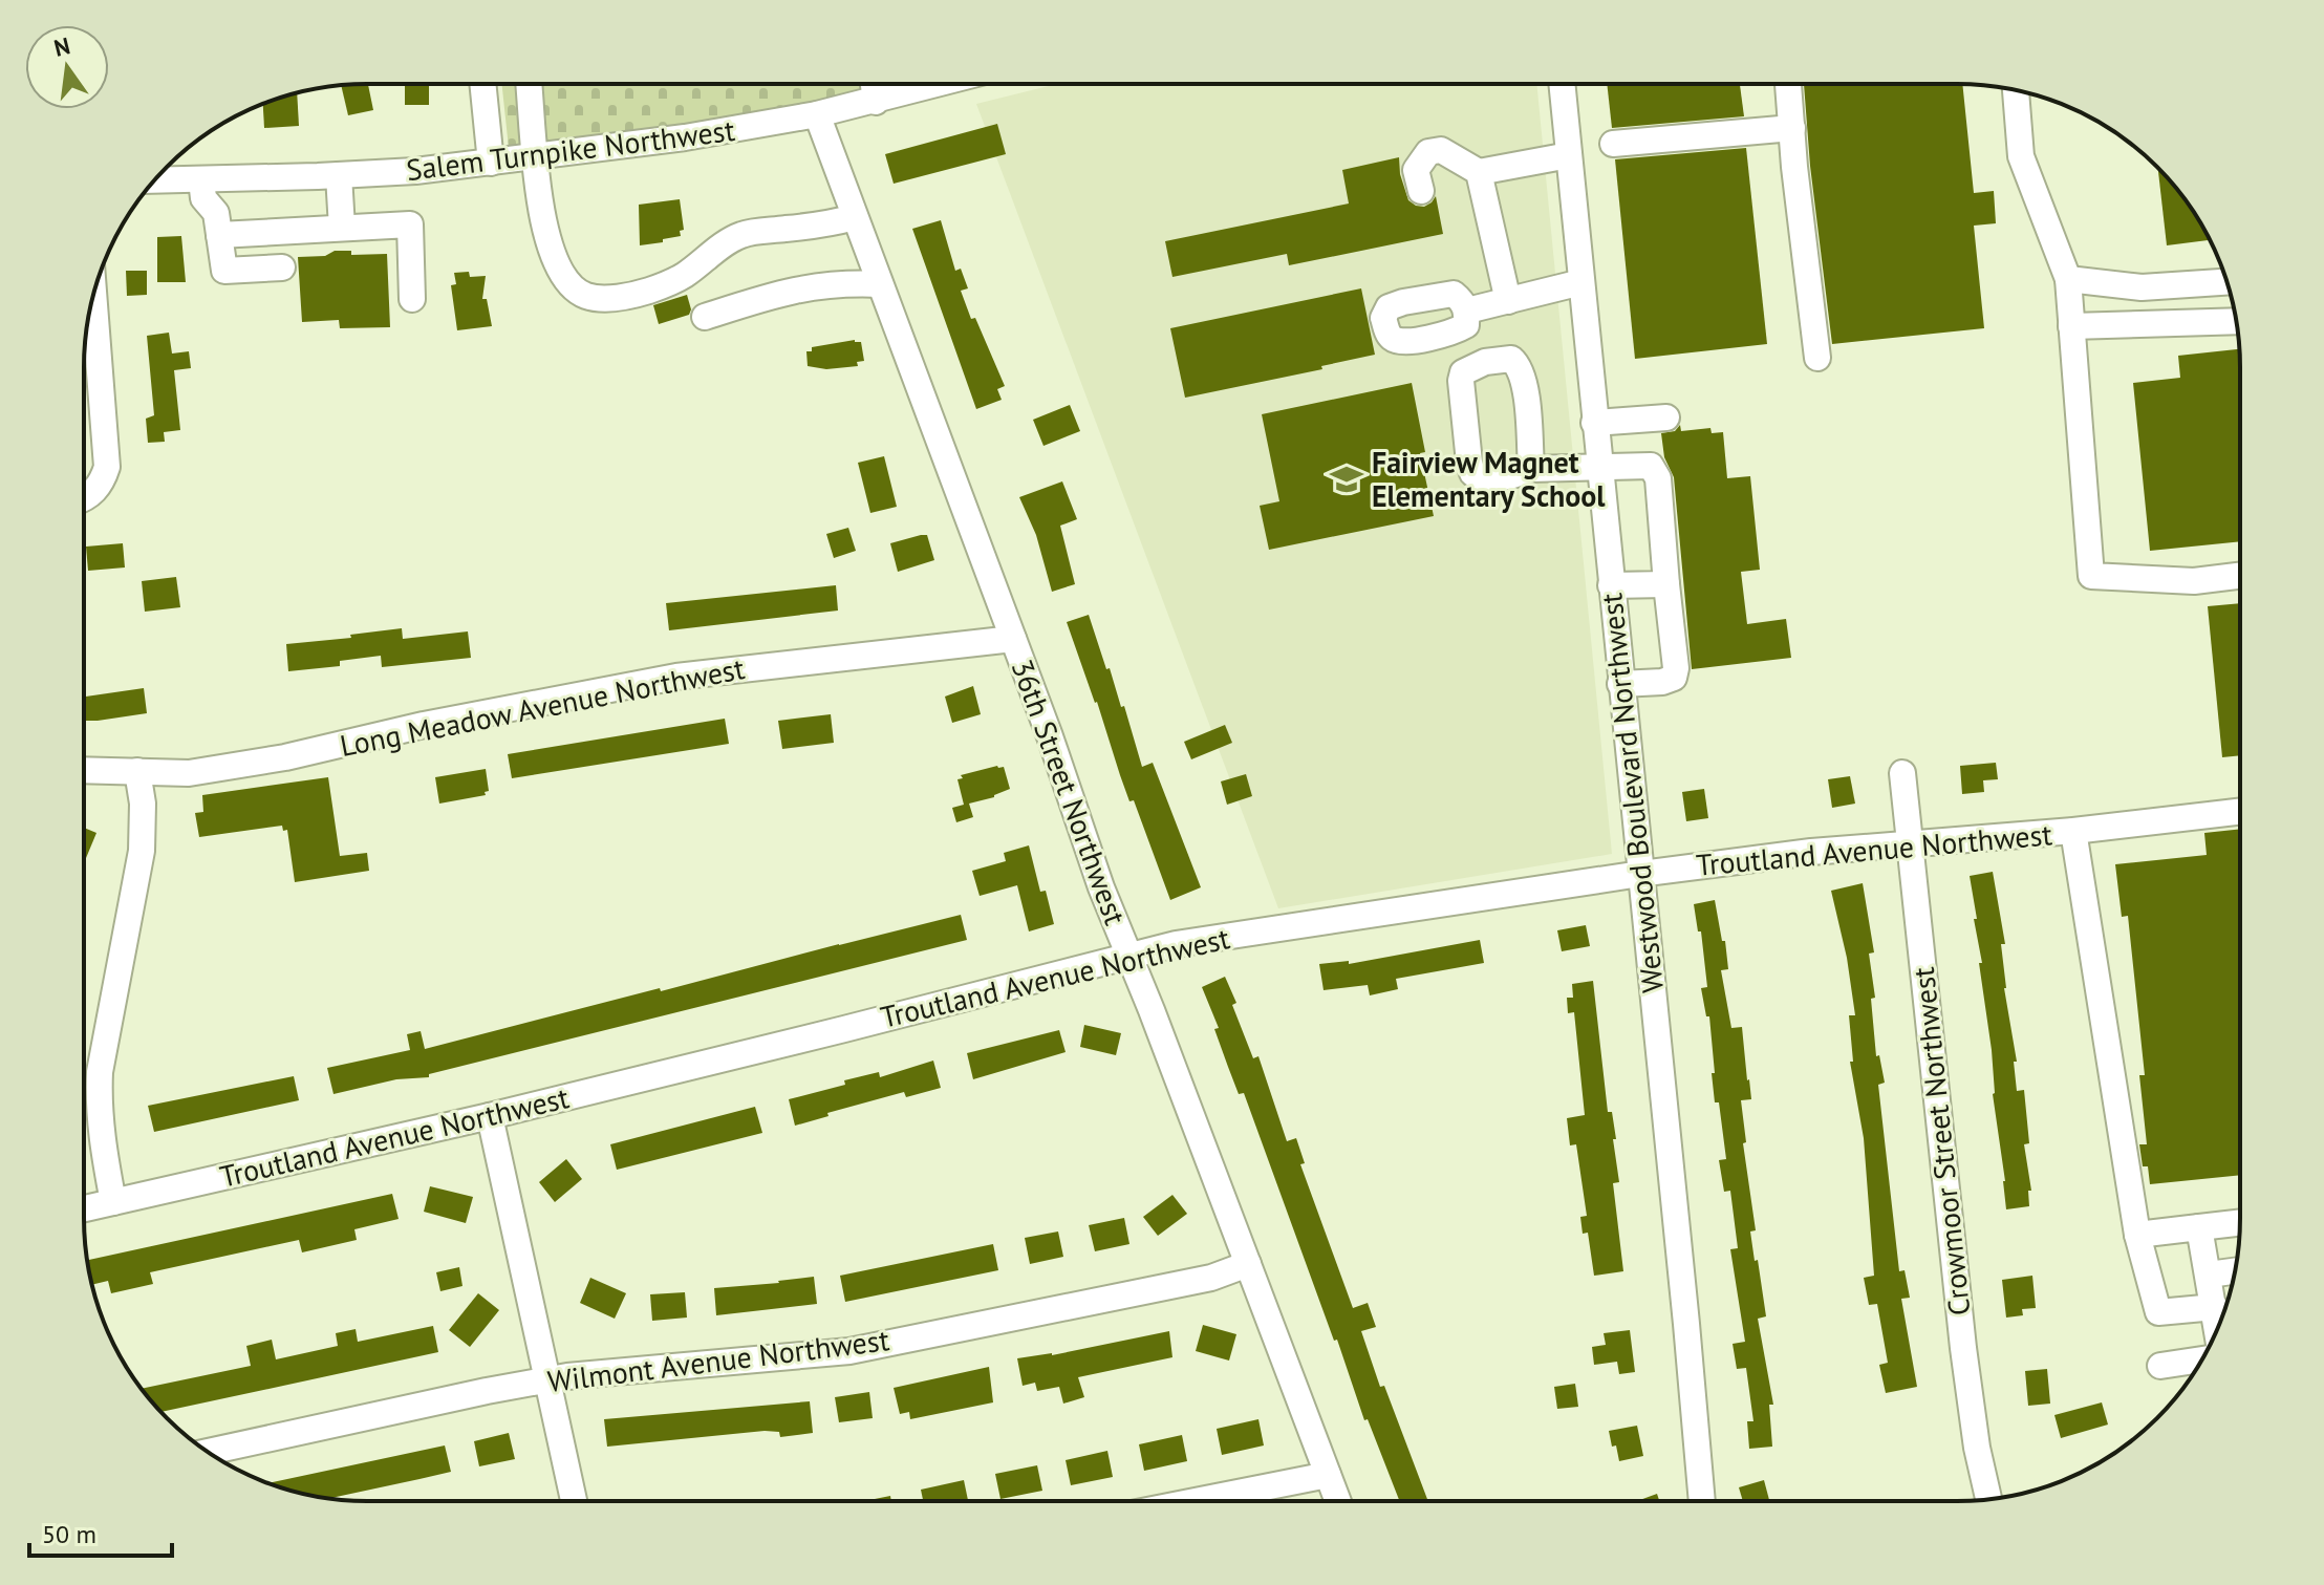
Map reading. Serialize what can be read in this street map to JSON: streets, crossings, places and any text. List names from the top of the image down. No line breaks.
{"streets":{"street":["Salem Turnpike Northwest","Long Meadow Avenue Northwest","36th Street Northwest","Westwood Boulevard Northwest","Troutland Avenue Northwest","Crowmoor Street Northwest","Wilmont Avenue Northwest"]},"crossings":[["Salem Turnpike Northwest","36th Street Northwest"],["Long Meadow Avenue Northwest","36th Street Northwest"],["36th Street Northwest","Troutland Avenue Northwest"],["36th Street Northwest","Wilmont Avenue Northwest"],["Westwood Boulevard Northwest","Troutland Avenue Northwest"],["Troutland Avenue Northwest","Crowmoor Street Northwest"]],"places":{"school or university":["Fairview Magnet Elementary School"]},"scale_bar":"50 m","north":"top"}
